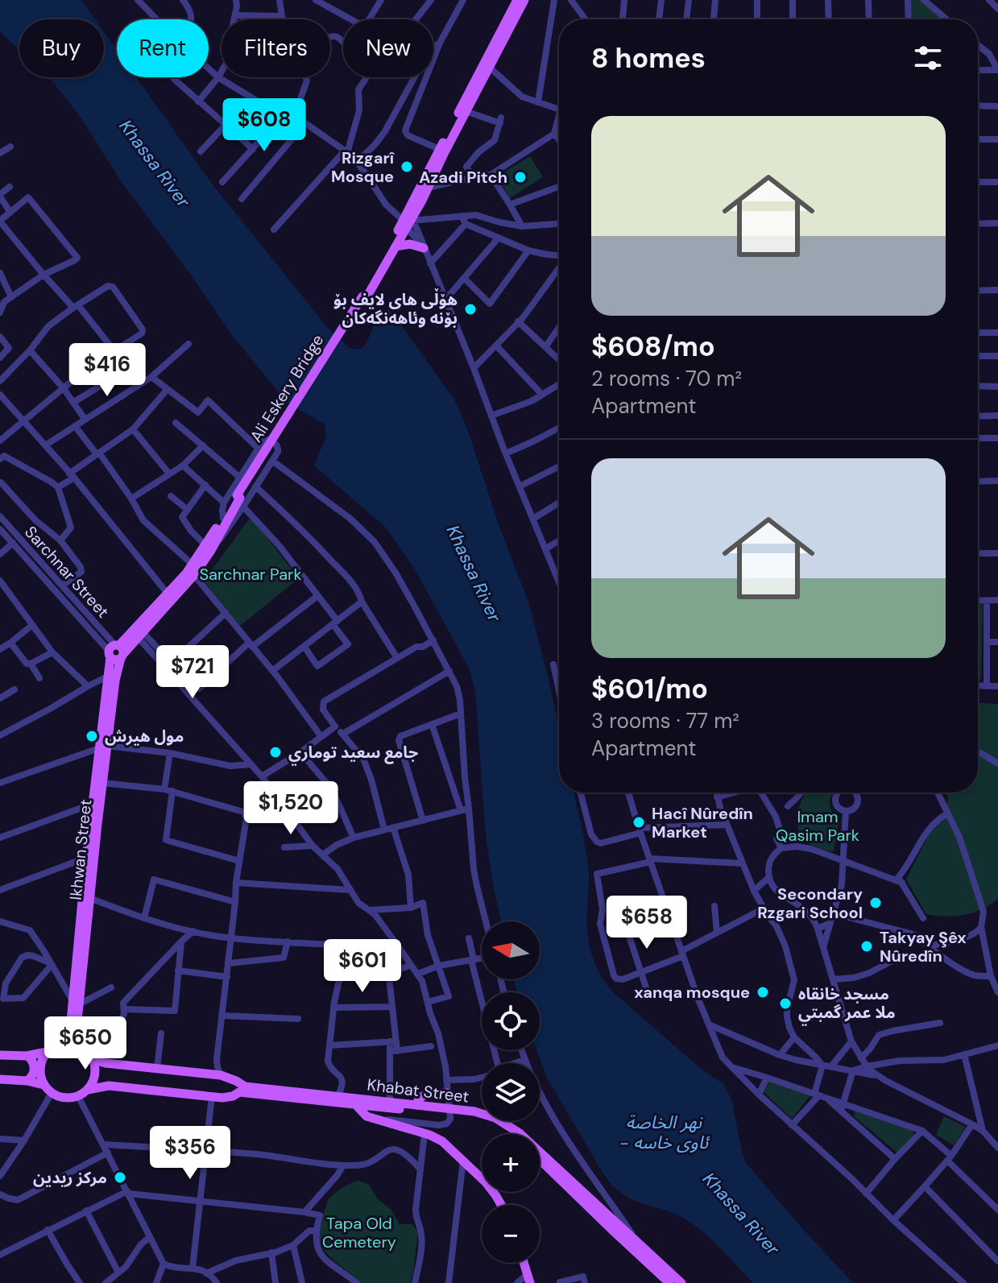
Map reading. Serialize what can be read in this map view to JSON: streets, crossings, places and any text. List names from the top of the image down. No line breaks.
{"streets":{"main road":["Ali Eskery Bridge","Ikhwan Street","Khabat Street"],"street":["Sarchnar Street"]},"crossings":[["Sarchnar Street","Ikhwan Street"],["Ikhwan Street","Khabat Street"]],"water":["Khassa River","نهر الخاصة - ئاوی خاسە"],"parks":["Sarchnar Park","Imam Qasim Park","Tapa Old Cemetery"],"places":["Rizgarî Mosque","Azadi Pitch","هۆڵی های لایف بۆ بۆنە وئاهەنگەکان","مول هيرش","جامع سعيد توماري","Hacî Nûredîn Market","Secondary Rzgari School","Takyay Şêx Nûredîn","xanqa mosque","مسجد خانقاه ملا عمر گمبتي","مركز ريدين"],"north":"left","page":{"chip":["Buy","Rent","Filters","New"],"heading":"8 homes","list":[{"name":"$608/mo","note":"2 rooms · 70 m² · Apartment"},{"name":"$601/mo","note":"3 rooms · 77 m² · Apartment"}],"price":["$608","$416","$721","$1,520","$658","$601","$650","$356"],"map_buttons":["+","−"]}}
